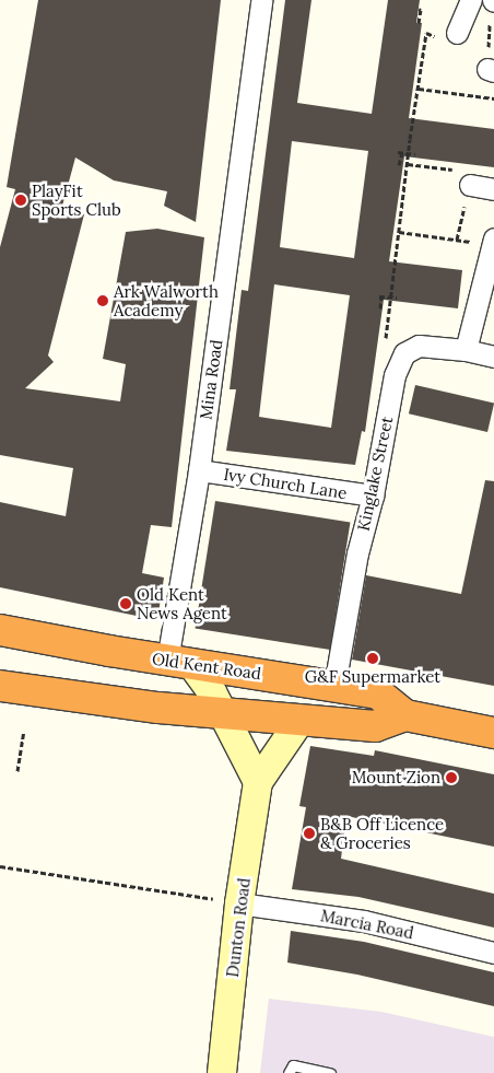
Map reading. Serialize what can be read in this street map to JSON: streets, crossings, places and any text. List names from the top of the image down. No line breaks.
{"streets":{"highway":["Old Kent Road"],"main road":["Dunton Road"],"street":["Mina Road","Kinglake Street","Ivy Church Lane","Marcia Road"]},"crossings":[["Mina Road","Ivy Church Lane"],["Mina Road","Old Kent Road"],["Kinglake Street","Ivy Church Lane"],["Kinglake Street","Old Kent Road"],["Marcia Road","Dunton Road"]],"places":["PlayFit Sports Club","Ark Walworth Academy","Old Kent News Agent","G&F Supermarket","Mount Zion","B&B Off Licence & Groceries"]}
